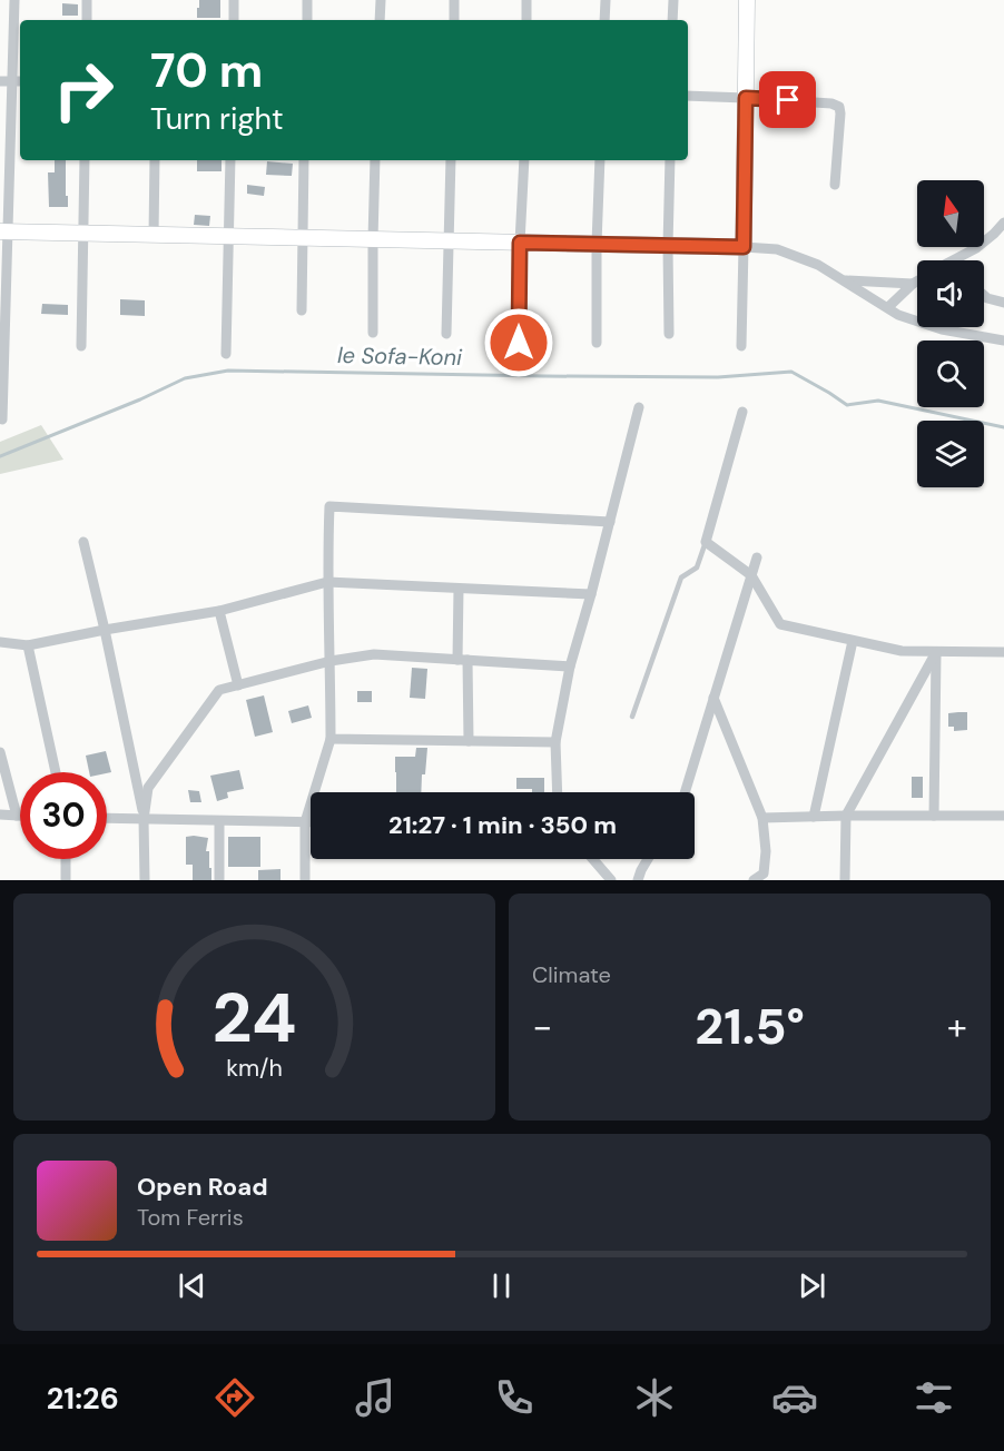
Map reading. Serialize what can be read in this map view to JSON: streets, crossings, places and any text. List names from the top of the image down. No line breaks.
{"water":["le Sofa-Koni"],"north":"top","page":{"turn":["70 m","Turn right"],"limit":"30","trip":"21:27 · 1 min · 350 m","tile":"Climate","heat":["−","21.5°","+"],"song":["Open Road","Tom Ferris"],"tabs":"21:26","gauge":["24","km/h"]}}
